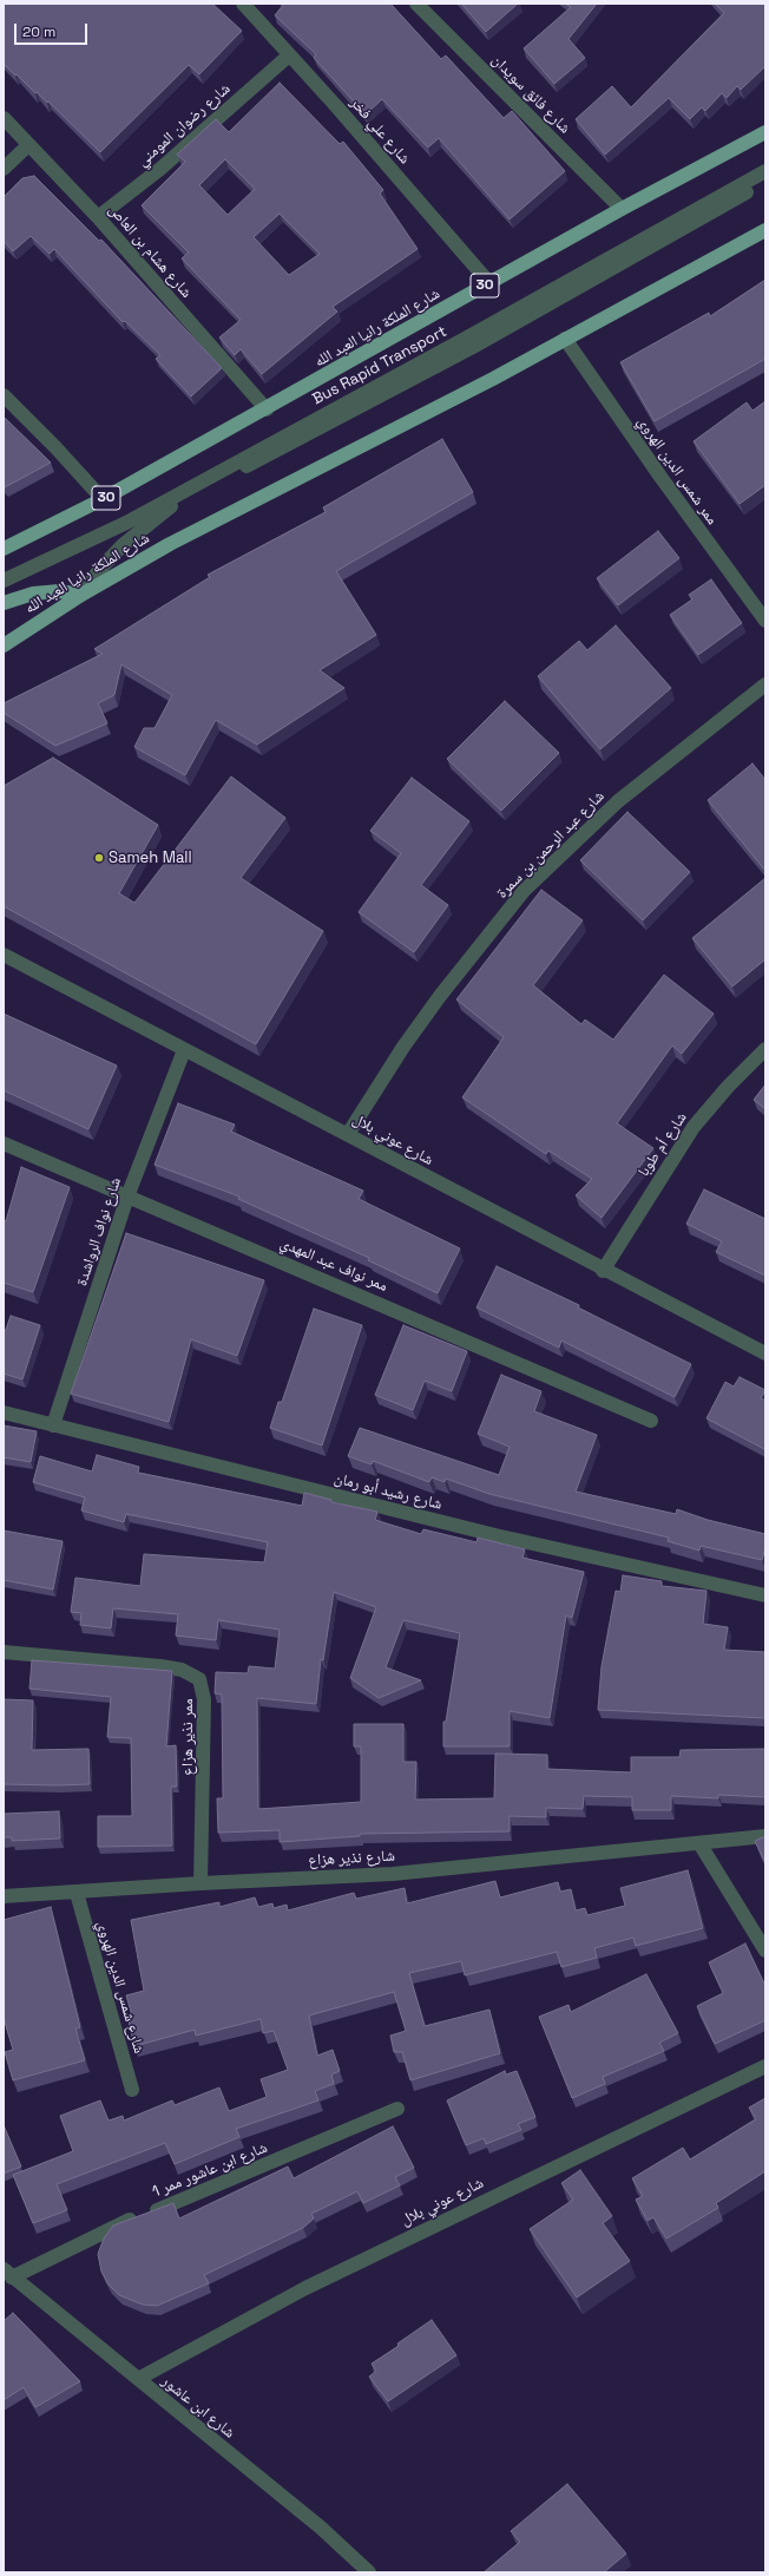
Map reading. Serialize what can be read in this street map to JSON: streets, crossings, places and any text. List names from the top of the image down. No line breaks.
{"streets":{"main road":["30","شارع الملكة رانيا العبد الله"],"street":["شارع فائق سويدان","شارع رضوان المومني","شارع علي فخر","شارع هشام بن العاص","Bus Rapid Transport","ممر شمس الدين الهروي","شارع عبد الرحمن بن سمرة","شارع عوني بلال","شارع أم طوبا","شارع نواف الرواشدة","ممر نواف عبد المهدي","شارع رشيد أبو رمان","ممر نذير هزاع","شارع نذير هزاع","شارع شمس الدين الهروي","شارع ابن عاشور ممر 1","شارع ابن عاشور"]},"crossings":[["شارع فائق سويدان","شارع الملكة رانيا العبد الله"],["شارع رضوان المومني","شارع علي فخر"],["شارع رضوان المومني","شارع هشام بن العاص"],["شارع علي فخر","شارع الملكة رانيا العبد الله"],["شارع هشام بن العاص","شارع الملكة رانيا العبد الله"],["شارع الملكة رانيا العبد الله","Bus Rapid Transport"],["شارع الملكة رانيا العبد الله","ممر شمس الدين الهروي"],["شارع عبد الرحمن بن سمرة","شارع عوني بلال"],["شارع عوني بلال","شارع أم طوبا"],["شارع عوني بلال","شارع نواف الرواشدة"],["شارع عوني بلال","شارع ابن عاشور"],["شارع نواف الرواشدة","ممر نواف عبد المهدي"],["شارع نواف الرواشدة","شارع رشيد أبو رمان"],["ممر نذير هزاع","شارع نذير هزاع"],["شارع نذير هزاع","شارع شمس الدين الهروي"],["شارع ابن عاشور ممر 1","شارع ابن عاشور"]],"places":["Sameh Mall"],"scale_bar":"20 m"}
